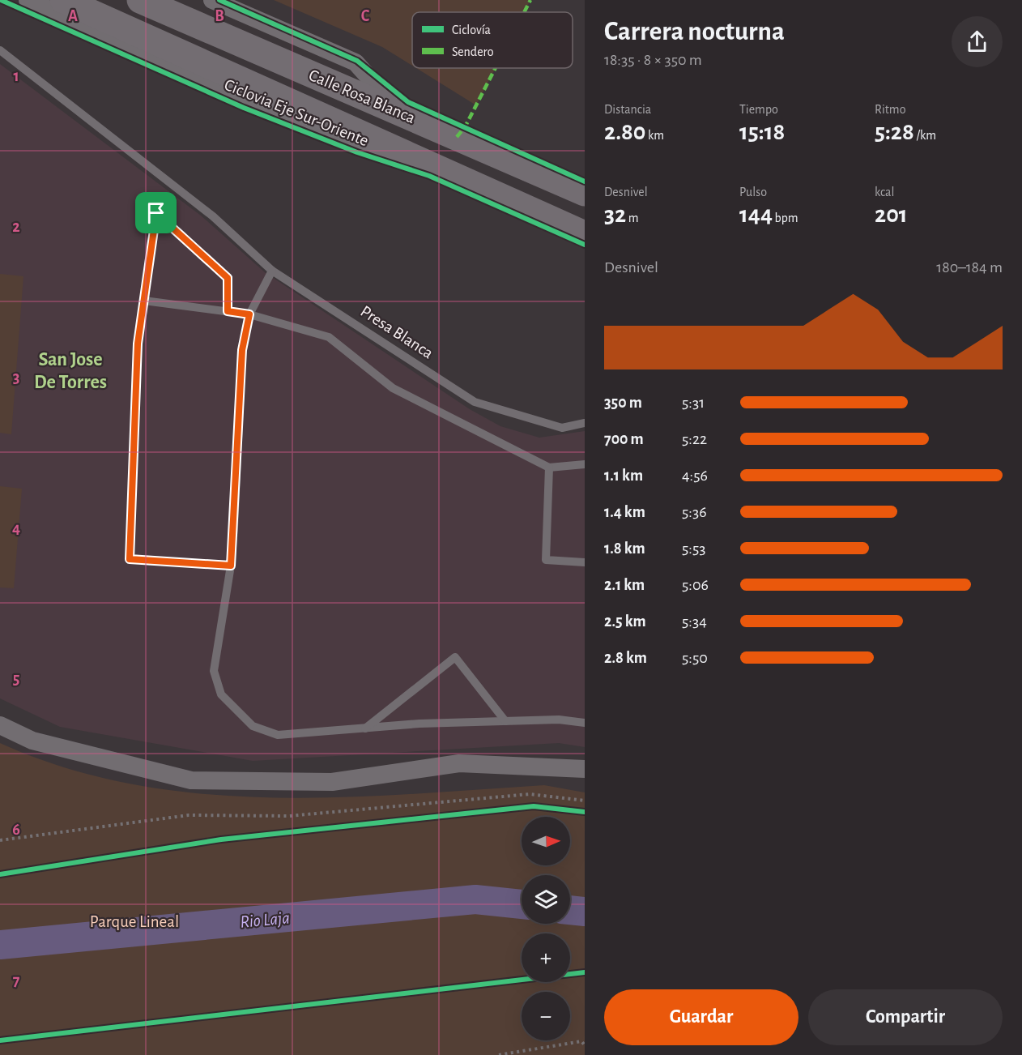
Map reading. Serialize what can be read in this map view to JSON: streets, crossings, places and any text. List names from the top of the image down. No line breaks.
{"streets":{"main road":["Calle Rosa Blanca"],"lane":["Presa Blanca"],"cycle path":["Ciclovia Eje Sur-Oriente"]},"districts":["San Jose De Torres"],"water":["Rio Laja"],"parks":["Parque Lineal"],"legend":["Ciclovía","Sendero"],"north":"right","page":{"heading":["Carrera nocturna","18:35 · 8 × 350 m"],"stats":[["Distancia","2.80 km"],["Tiempo","15:18"],["Ritmo","5:28 /km"],["Desnivel","32 m"],["Pulso","144 bpm"],["kcal","201"]],"chart":["Desnivel","180–184 m"],"list":[{"name":"350 m","note":"5:31"},{"name":"700 m","note":"5:22"},{"name":"1.1 km","note":"4:56"},{"name":"1.4 km","note":"5:36"},{"name":"1.8 km","note":"5:53"},{"name":"2.1 km","note":"5:06"},{"name":"2.5 km","note":"5:34"},{"name":"2.8 km","note":"5:50"}],"map_buttons":["+","−"],"buttons":["Guardar","Compartir"]},"grid":{"columns":["A","B","C"],"rows":["1","2","3","4","5","6","7"]}}
